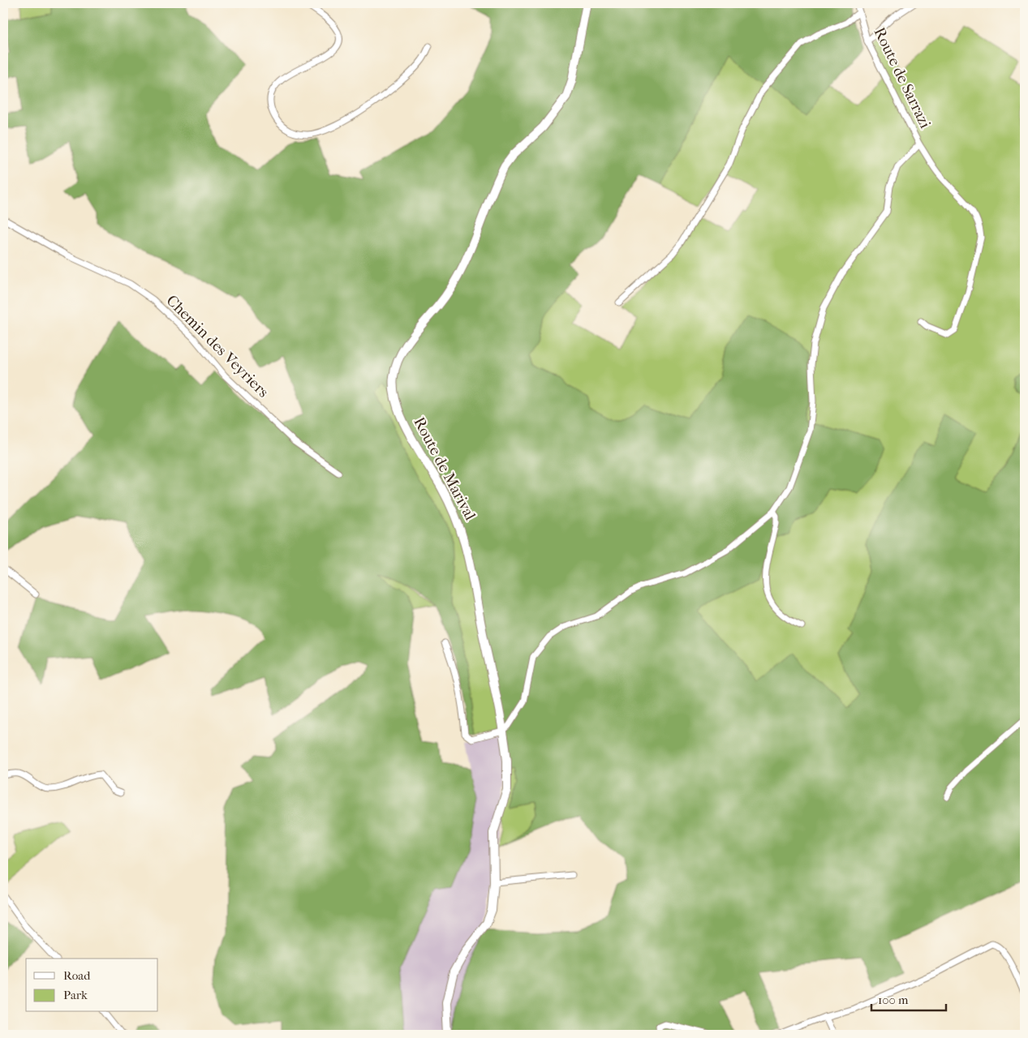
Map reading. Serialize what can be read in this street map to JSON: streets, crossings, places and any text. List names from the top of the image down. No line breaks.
{"streets":{"main road":["Route de Marival"],"street":["Route de Sarrazi","Chemin des Veyriers"]},"crossings":[["Route de Sarrazi","Route de Marival"]],"legend":["Road","Park"],"scale_bar":"100 m"}
